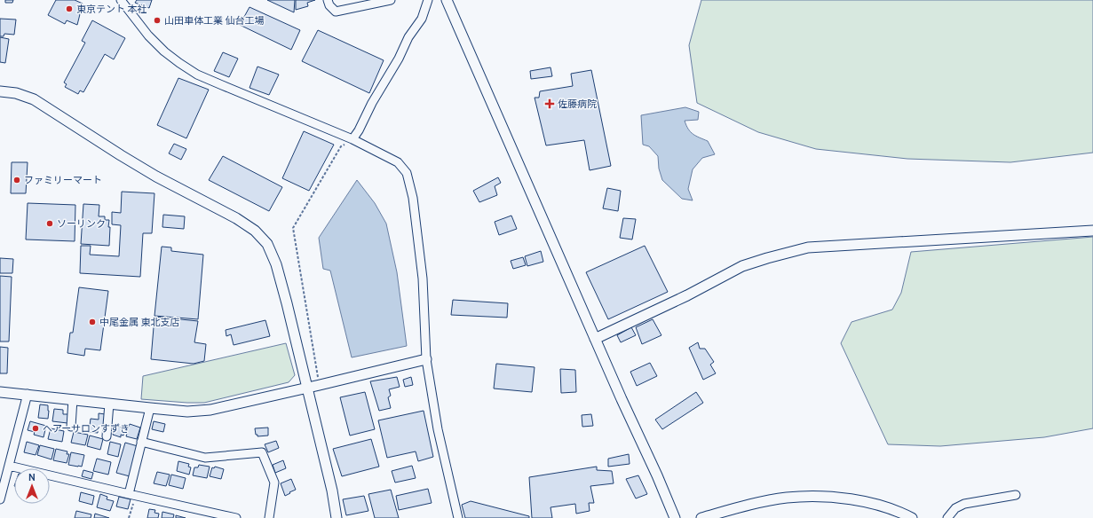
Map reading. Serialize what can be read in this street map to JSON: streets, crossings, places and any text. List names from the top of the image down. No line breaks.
{"places":{"other":["東京テント 本社","山田車体工業 仙台工場","ファミリーマート","ソーリンク","中尾金属 東北支店","ヘアーサロンすずき"],"health":["佐藤病院"]},"north":"top"}
